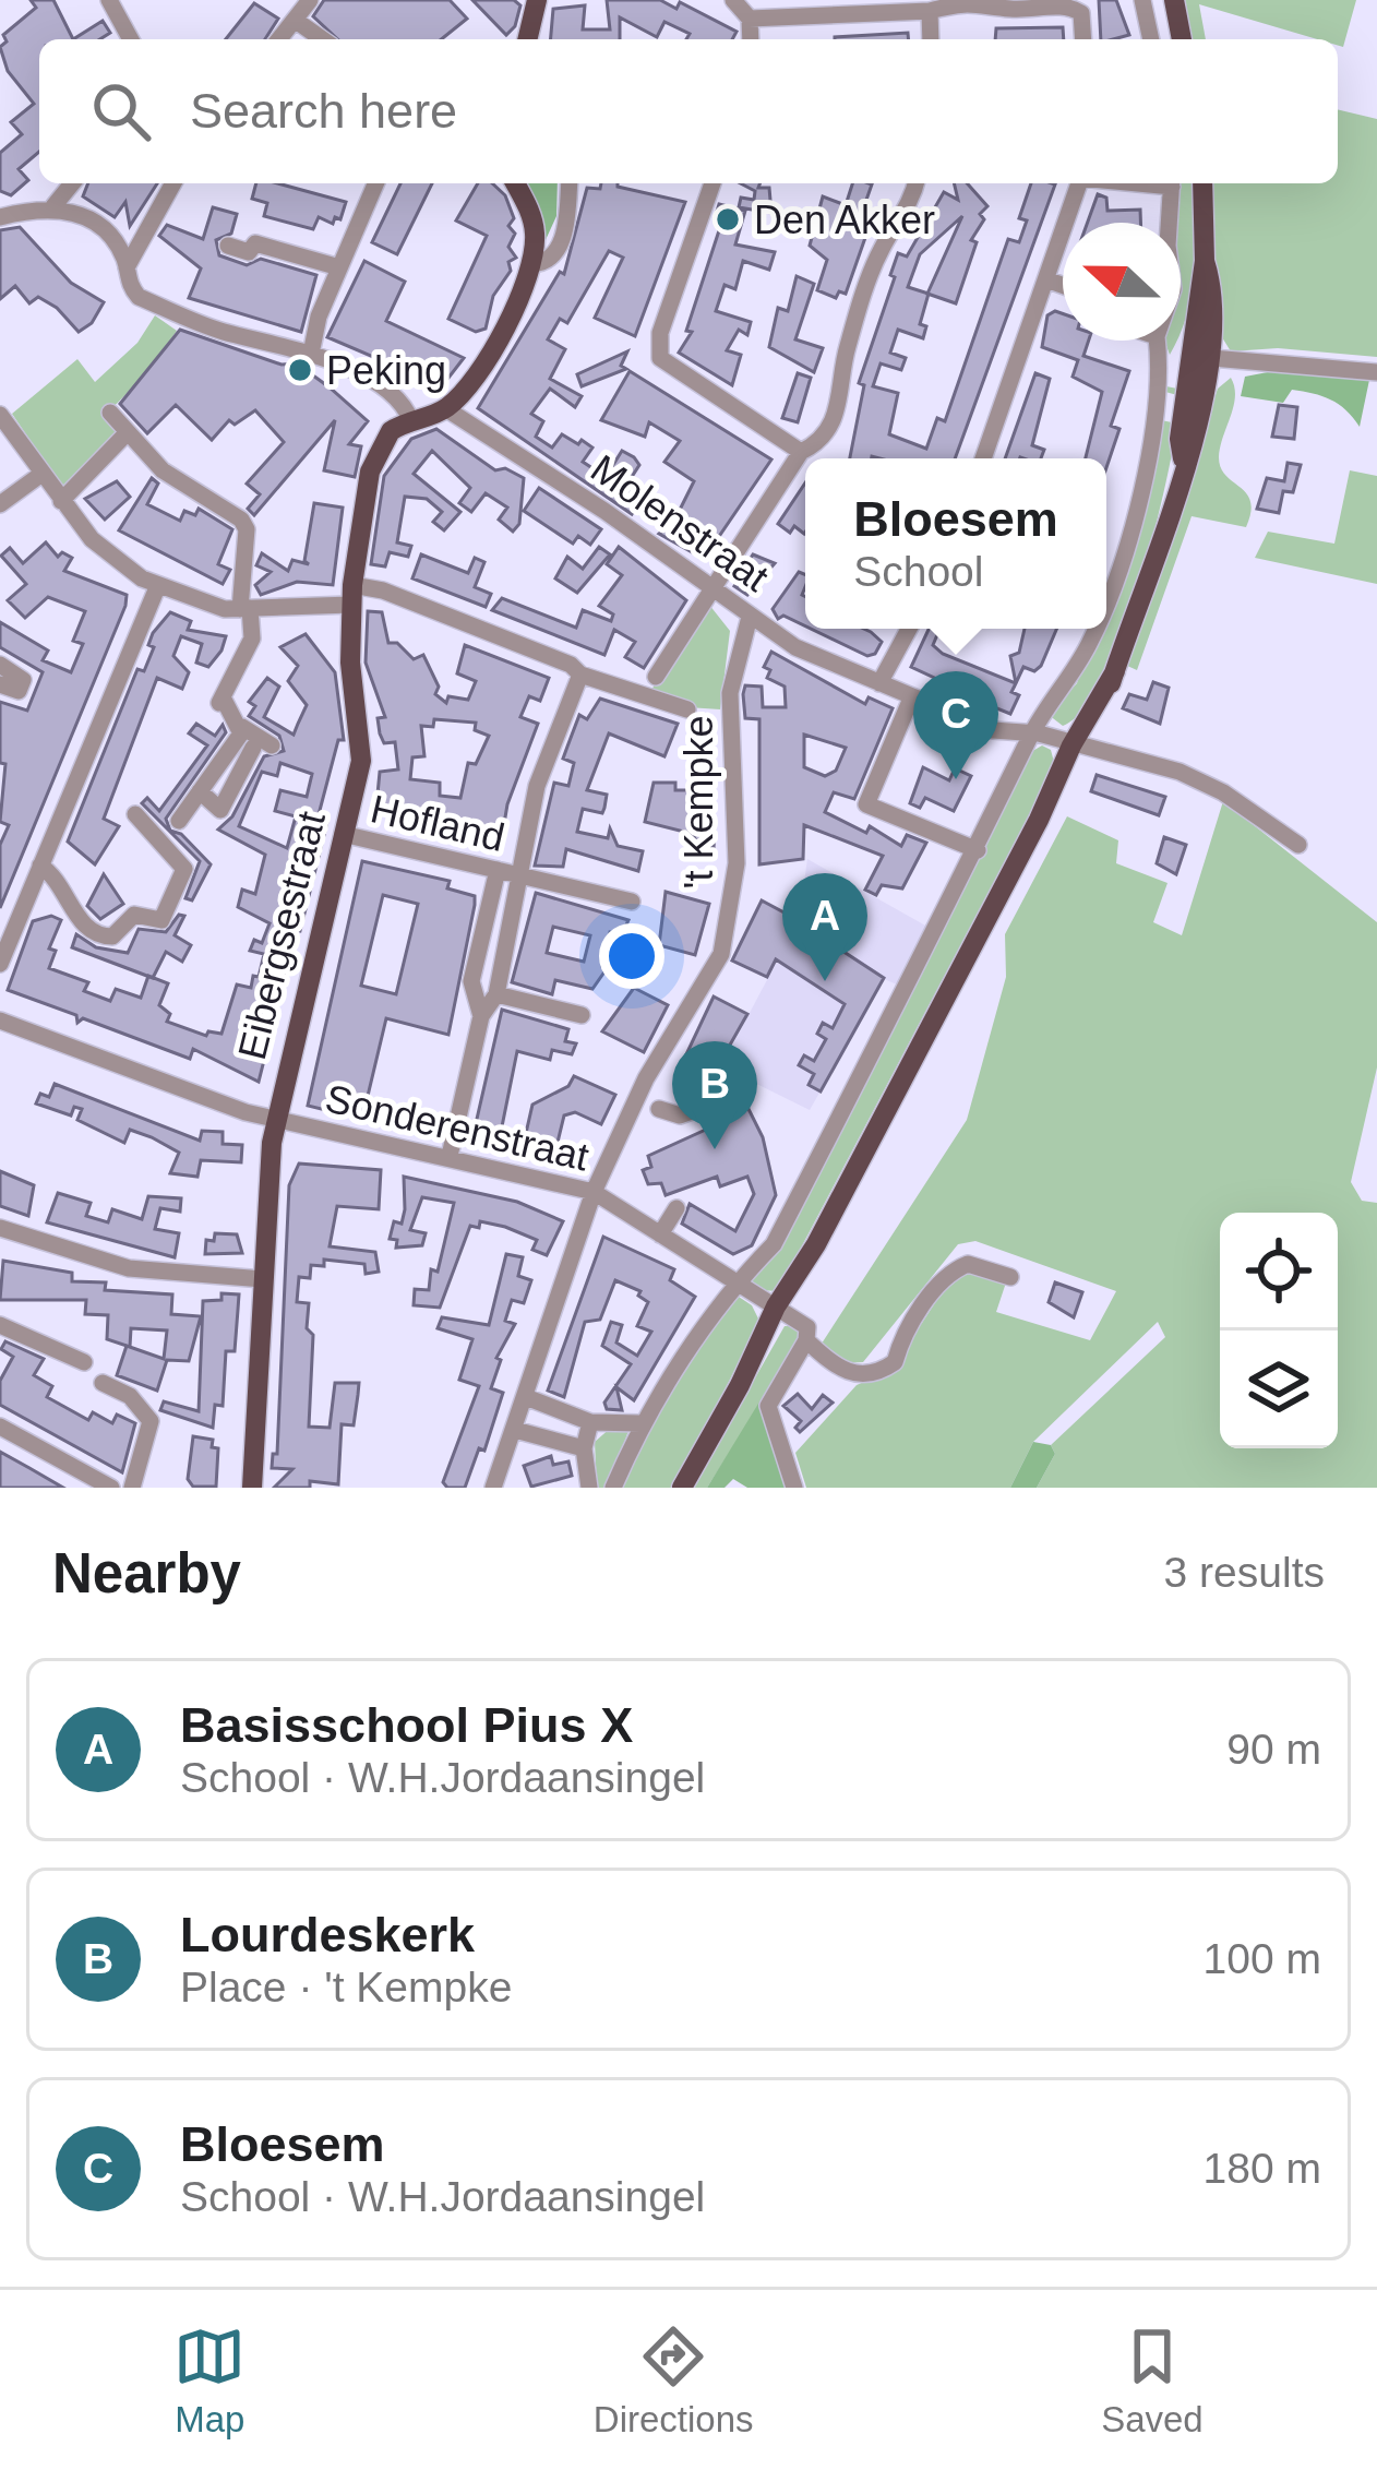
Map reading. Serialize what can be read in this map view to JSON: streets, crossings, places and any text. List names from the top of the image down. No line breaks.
{"streets":{"main road":["Eibergsestraat"],"street":["Molenstraat","'t Kempke","Hofland","Sonderenstraat"]},"crossings":[["Molenstraat","'t Kempke"],["'t Kempke","Sonderenstraat"],["Hofland","Eibergsestraat"],["Eibergsestraat","Sonderenstraat"]],"places":["Den Akker","Peking"],"north":"left","page":{"search":"Search here","popup":["Bloesem","School"],"pins":["C","A","B"],"heading":["Nearby","3 results"],"list":[{"mark":"A","name":"Basisschool Pius X","note":"School · W.H.Jordaansingel","value":"90 m"},{"mark":"B","name":"Lourdeskerk","note":"Place · 't Kempke","value":"100 m"},{"mark":"C","name":"Bloesem","note":"School · W.H.Jordaansingel","value":"180 m"}],"nav":["Map","Directions","Saved"]}}
